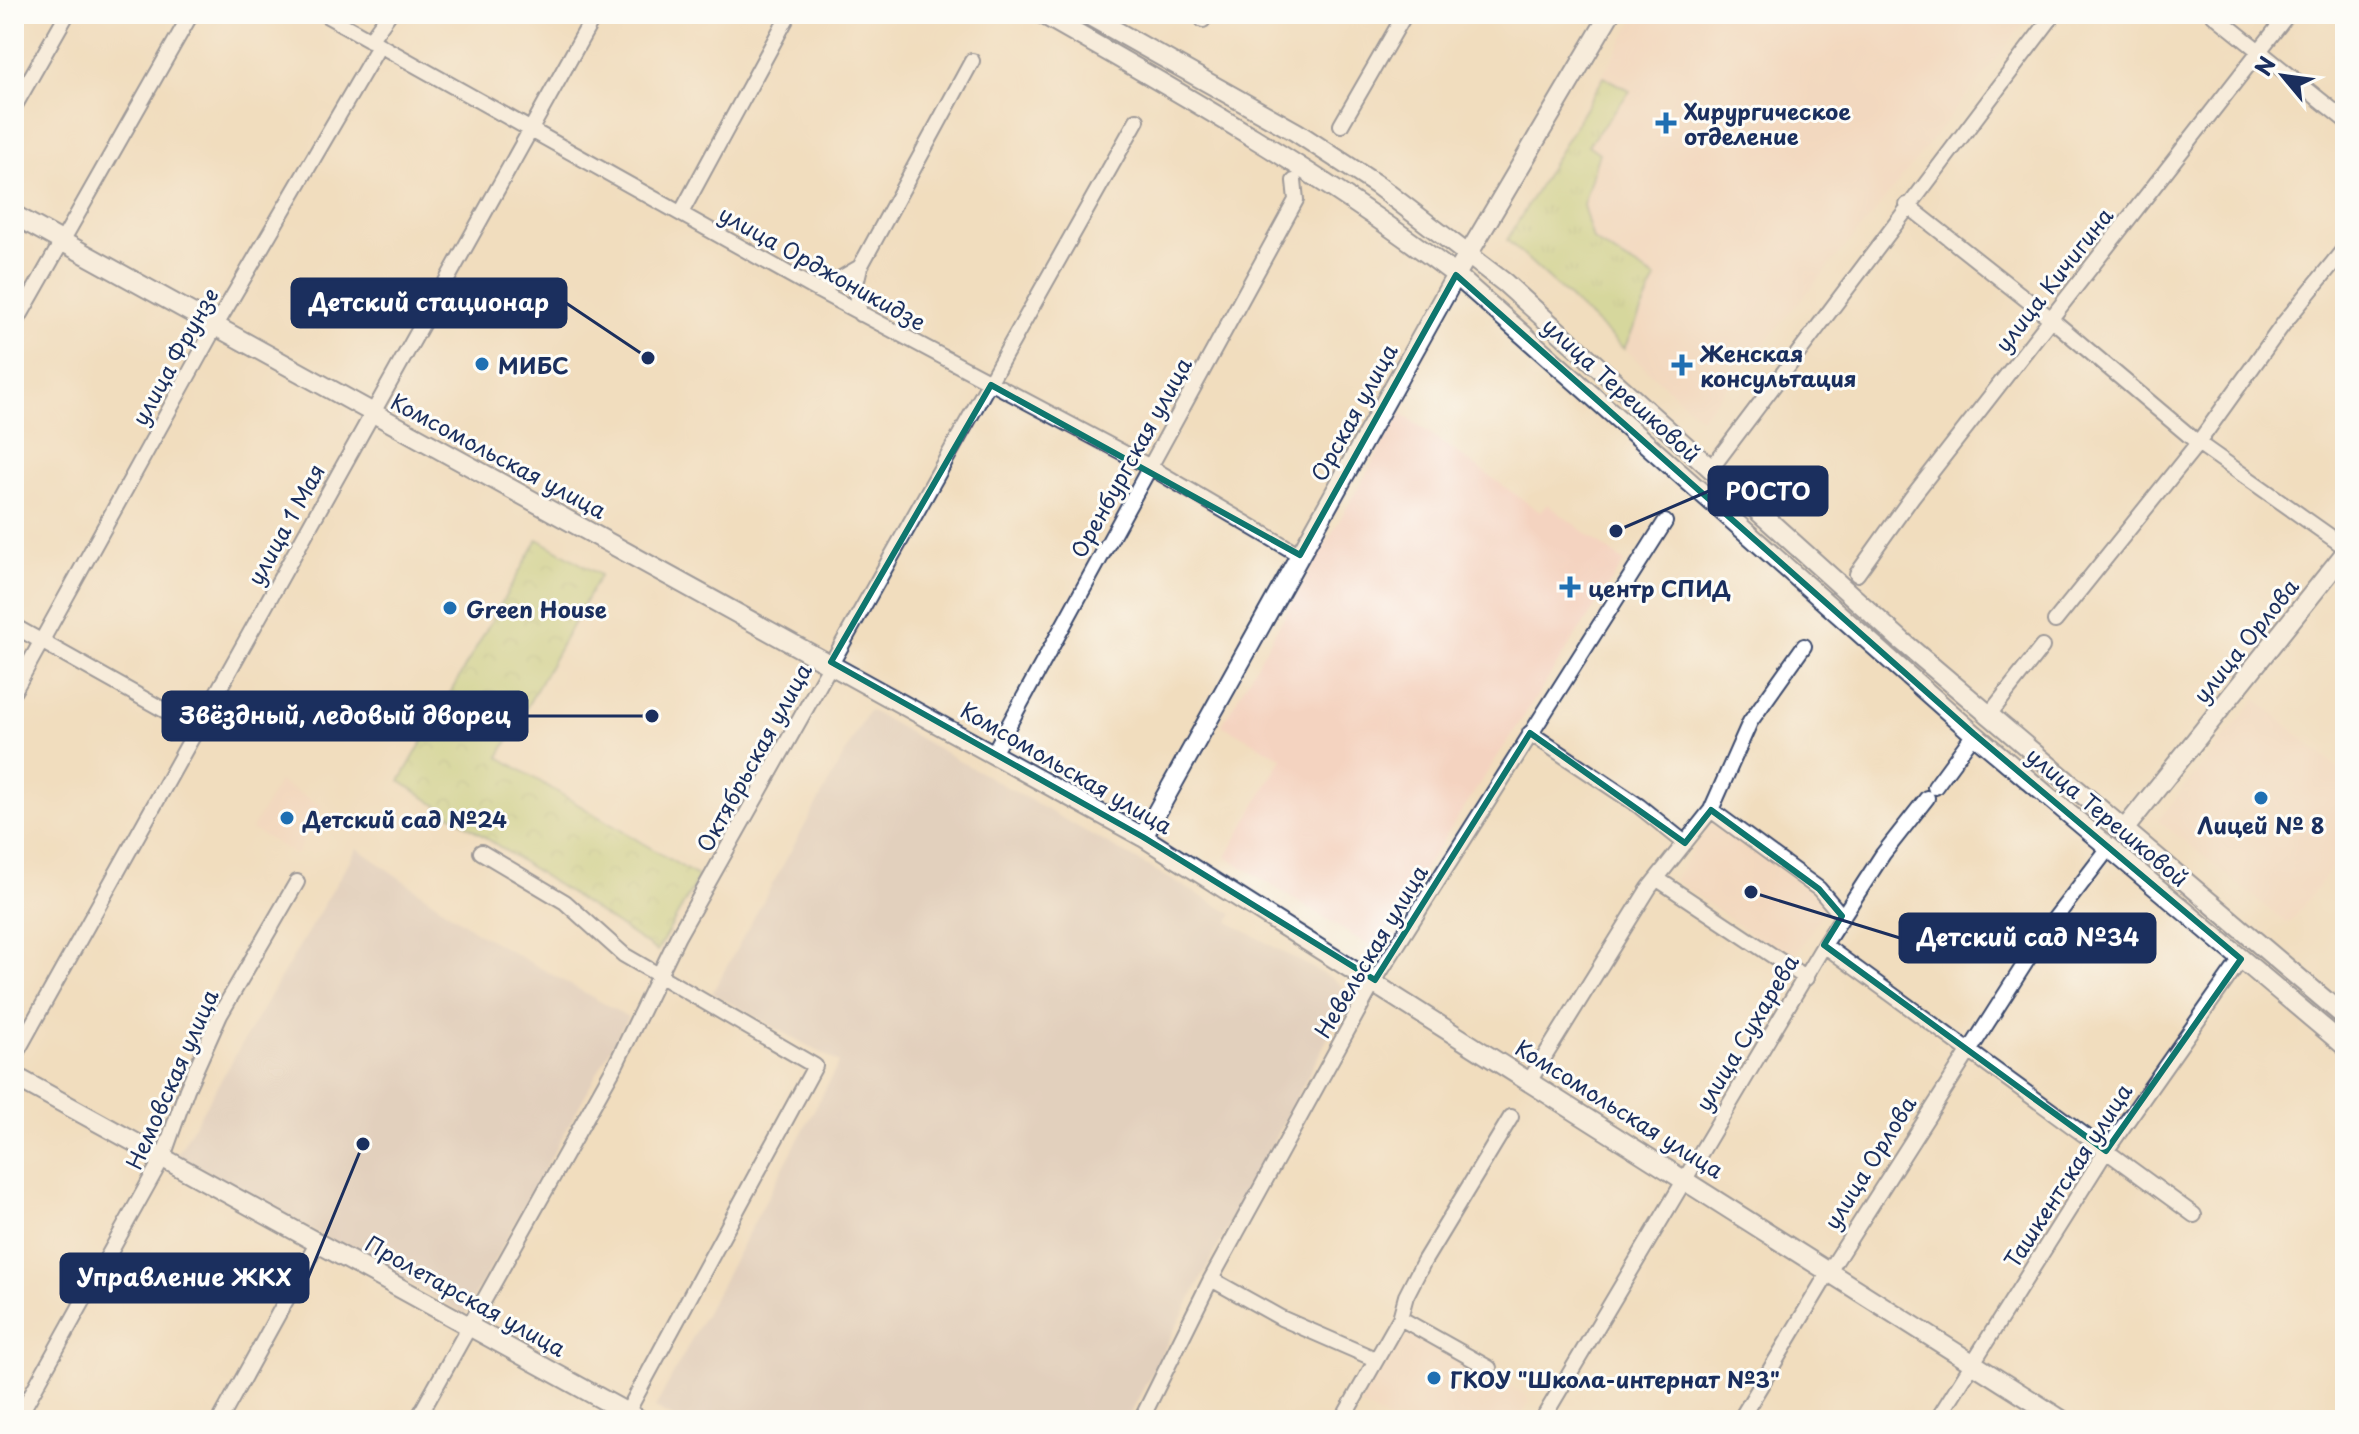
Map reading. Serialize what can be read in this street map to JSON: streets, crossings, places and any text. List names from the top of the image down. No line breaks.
{"streets":{"main road":["улица Терешковой","Орская улица","Комсомольская улица","улица Орлова","Пролетарская улица"],"street":["улица Орджоникидзе","улица Кичигина","улица Фрунзе","Оренбургская улица","улица 1 Мая","Октябрьская улица","Невельская улица","улица Сухарева","Немовская улица","Ташкентская улица"]},"crossings":[["улица Орджоникидзе","улица Фрунзе"],["улица Орджоникидзе","Орская улица"],["улица Орджоникидзе","Оренбургская улица"],["улица Орджоникидзе","улица 1 Мая"],["улица Орджоникидзе","Октябрьская улица"],["улица Фрунзе","Комсомольская улица"],["улица Терешковой","Орская улица"],["улица Терешковой","улица Орлова"],["улица Терешковой","улица Сухарева"],["улица Терешковой","Ташкентская улица"],["Орская улица","Комсомольская улица"],["Комсомольская улица","Оренбургская улица"],["Комсомольская улица","улица 1 Мая"],["Комсомольская улица","улица Орлова"],["Комсомольская улица","Октябрьская улица"],["Комсомольская улица","Невельская улица"],["Комсомольская улица","улица Сухарева"],["Комсомольская улица","Ташкентская улица"],["Октябрьская улица","Пролетарская улица"],["Немовская улица","Пролетарская улица"]],"places":{"health":["Хирургическое отделение","Женская консультация","центр СПИД"],"other":["Детский стационар","МИБС","РОСТО","Green House","Звёздный, ледовый дворец","Лицей № 8","Детский сад №24","Детский сад №34","Управление ЖКХ","ГКОУ \"Школа-интернат №3\""]},"north":"top left"}
